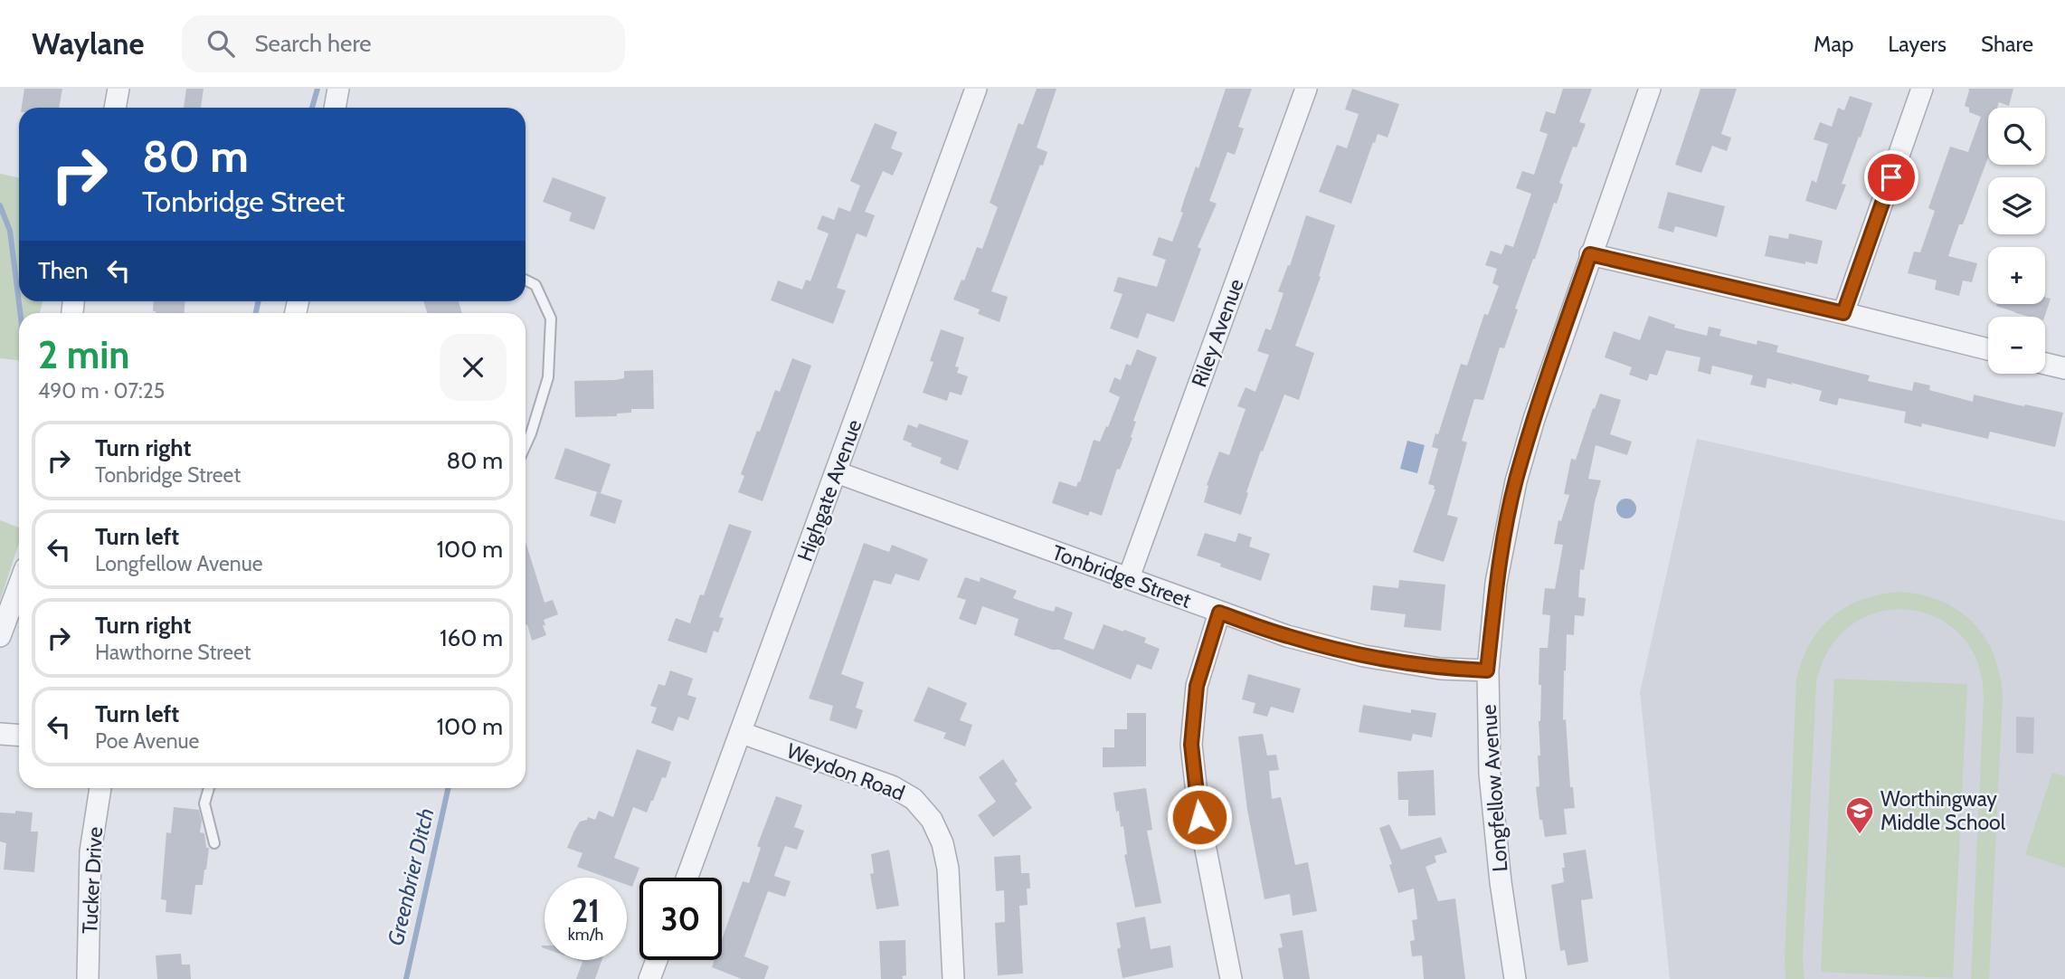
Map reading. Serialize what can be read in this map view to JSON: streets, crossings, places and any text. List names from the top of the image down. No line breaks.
{"streets":{"street":["Riley Avenue","Highgate Avenue","Tonbridge Street","Weydon Road","Longfellow Avenue","Tucker Drive"]},"crossings":[["Riley Avenue","Tonbridge Street"],["Highgate Avenue","Tonbridge Street"],["Highgate Avenue","Weydon Road"],["Tonbridge Street","Longfellow Avenue"]],"water":["Greenbrier Ditch"],"places":{"school or university":["Worthingway Middle School"]},"page":{"header":"Waylane","search":"Search here","nav":["Map","Layers","Share"],"map_buttons":["+","−"],"turn":["80 m","Tonbridge Street"],"then":"Then","heading":["2 min","490 m · 07:25"],"list":[{"name":"Turn right","note":"Tonbridge Street","value":"80 m"},{"name":"Turn left","note":"Longfellow Avenue","value":"100 m"},{"name":"Turn right","note":"Hawthorne Street","value":"160 m"},{"name":"Turn left","note":"Poe Avenue","value":"100 m"}],"speed":"21 km/h","limit":"30"}}
